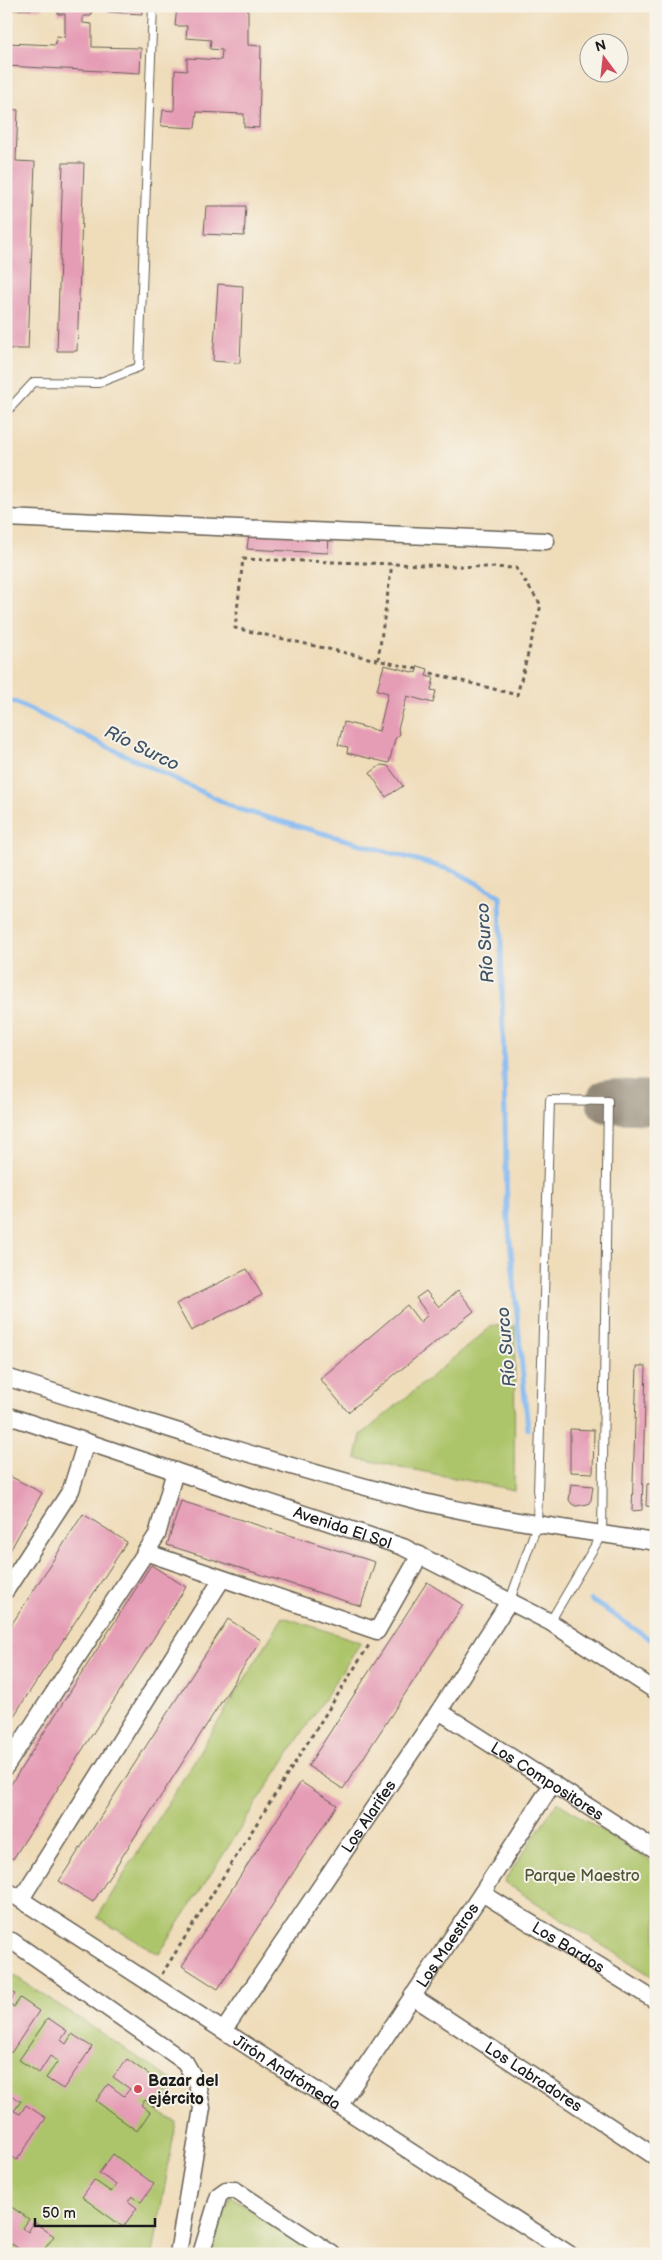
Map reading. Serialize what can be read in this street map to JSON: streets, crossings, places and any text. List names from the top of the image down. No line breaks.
{"streets":{"street":["Avenida El Sol","Los Compositores","Los Alarifes","Los Maestros","Los Bardos","Jirón Andrómeda","Los Labradores"]},"crossings":[["Avenida El Sol","Los Alarifes"],["Los Compositores","Los Alarifes"],["Los Compositores","Los Maestros"],["Los Alarifes","Jirón Andrómeda"],["Los Maestros","Los Bardos"],["Los Maestros","Jirón Andrómeda"],["Los Maestros","Los Labradores"]],"water":["Río Surco"],"parks":["Parque Maestro"],"places":["Bazar del ejército"],"scale_bar":"50 m","north":"top"}
